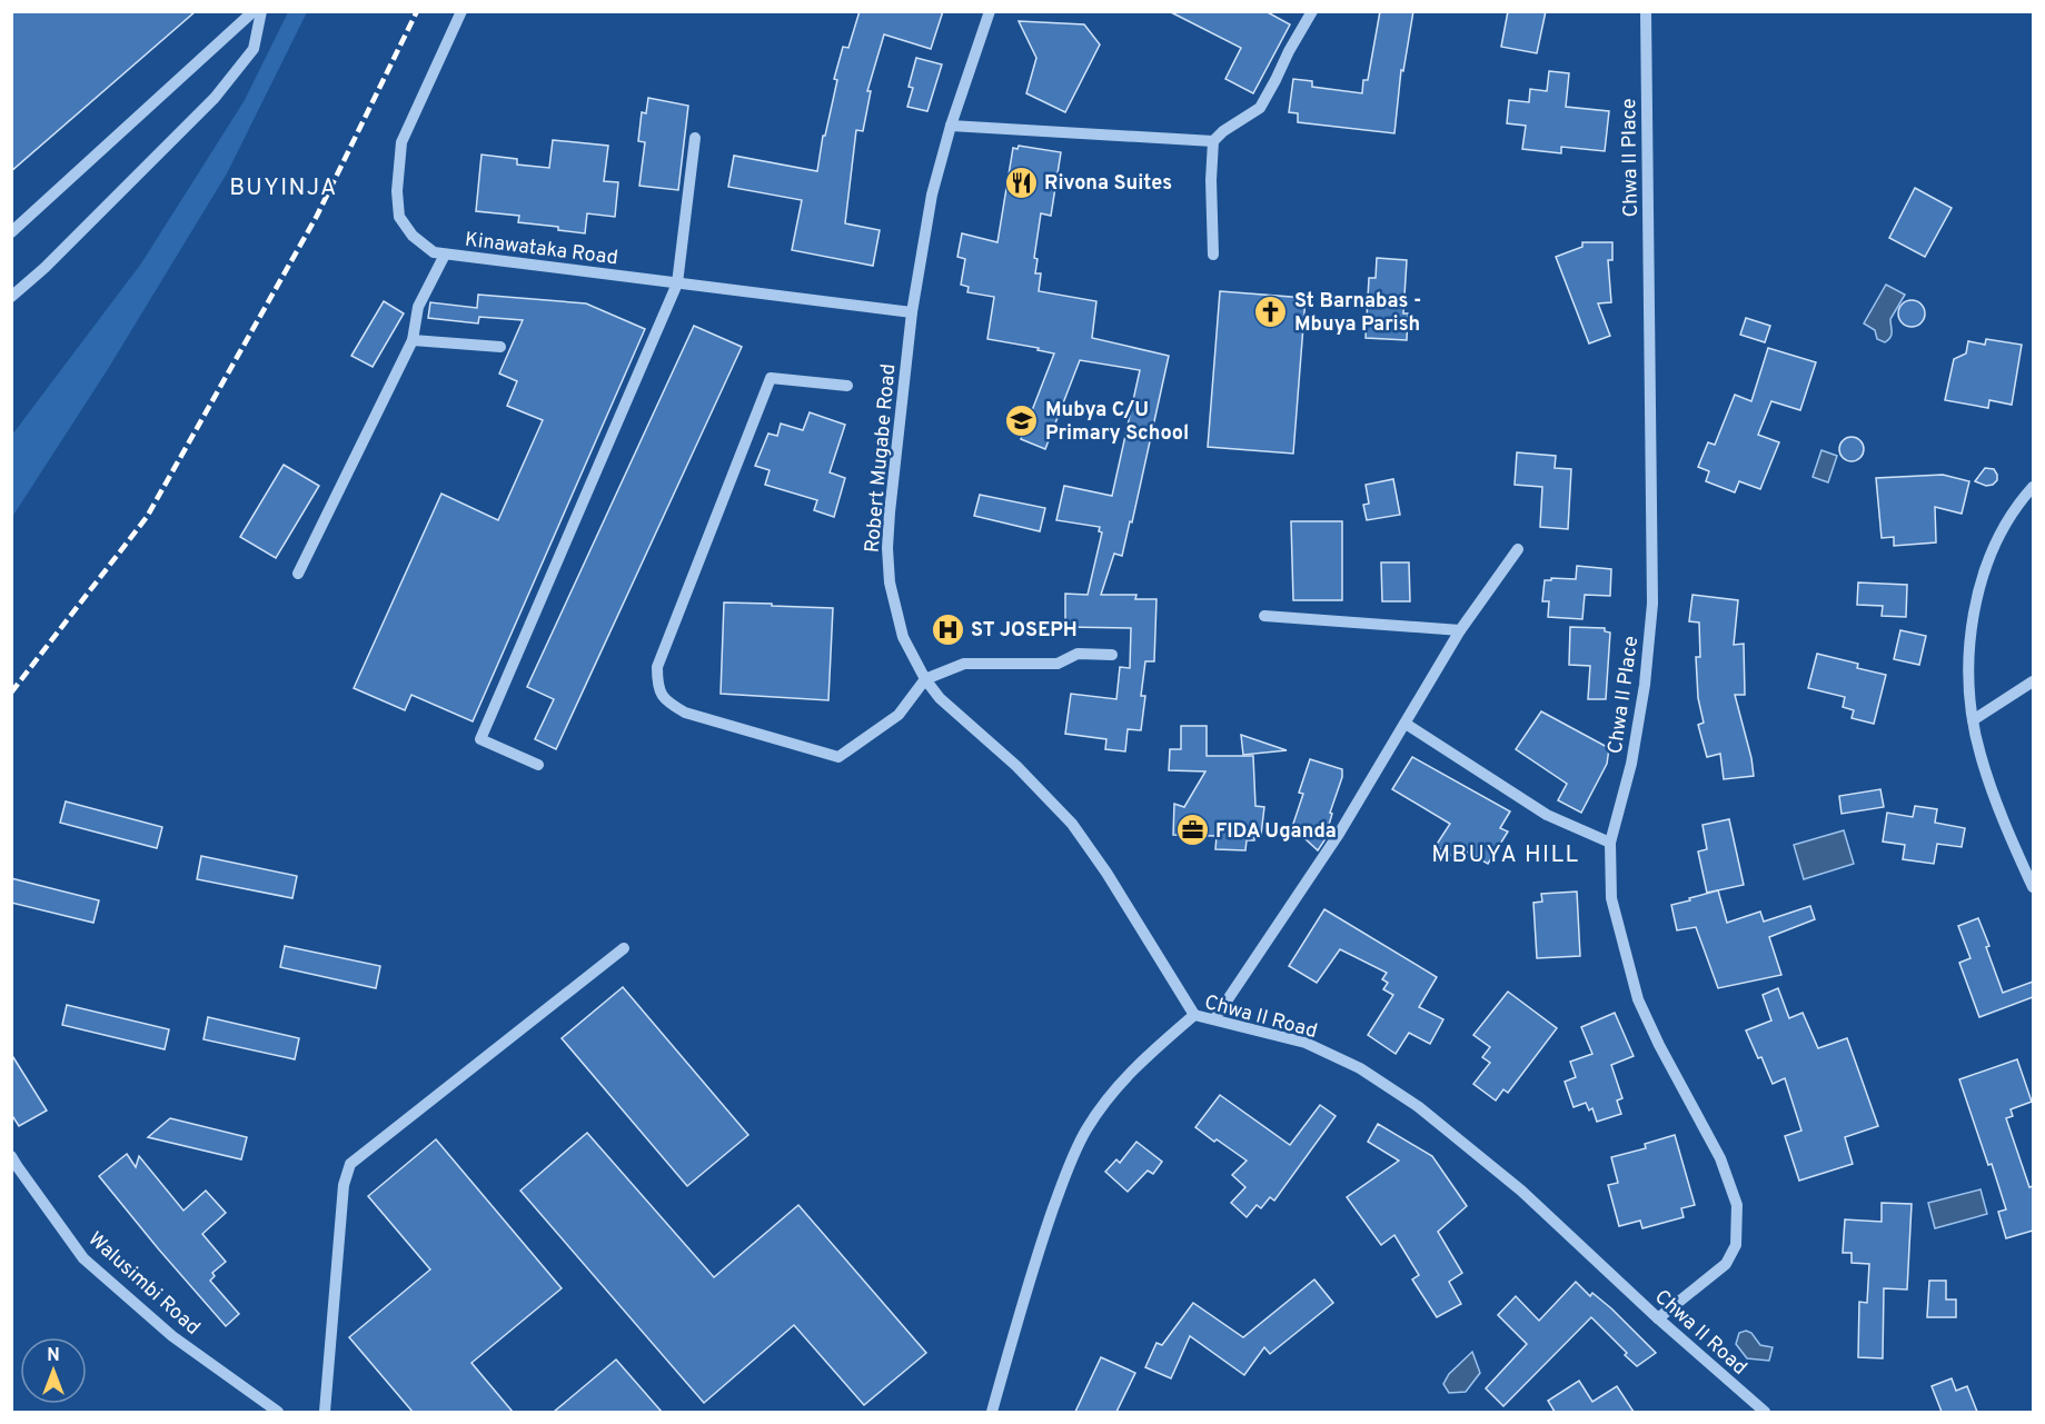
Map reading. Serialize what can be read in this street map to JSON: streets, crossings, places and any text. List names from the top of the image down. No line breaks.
{"streets":{"street":["Chwa II Place","Kinawataka Road","Robert Mugabe Road","Chwa II Road","Walusimbi Road"]},"crossings":[["Chwa II Place","Chwa II Road"],["Kinawataka Road","Robert Mugabe Road"],["Robert Mugabe Road","Chwa II Road"]],"districts":["BUYINJA","MBUYA HILL"],"places":{"restaurant":["Rivona Suites"],"church":["St Barnabas - Mbuya Parish"],"school or university":["Mubya C/U Primary School"],"hospital":["ST JOSEPH"],"office":["FIDA Uganda"]},"north":"top"}
